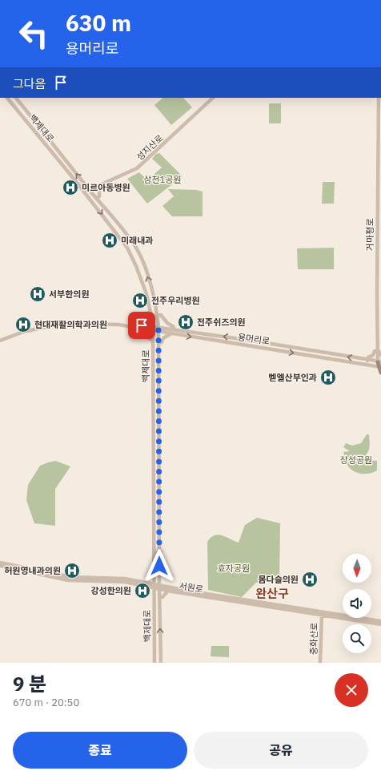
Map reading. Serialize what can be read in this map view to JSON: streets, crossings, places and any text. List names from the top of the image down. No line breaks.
{"streets":{"main road":["거마평로"],"street":["백제대로","성지산로","용머리로","서원로","중화산로"]},"crossings":[["백제대로","성지산로"],["백제대로","용머리로"],["백제대로","서원로"],["거마평로","용머리로"],["서원로","중화산로"]],"districts":["완산구"],"parks":["삼천1공원","장성공원","효자공원"],"places":{"hospital":["미르아동병원","미래내과","서부한의원","전주우리병원","전주쉬즈의원","현대재활의학과의원","벧엘산부인과","허원영내과의원","몸다슬의원","강성한의원"]},"north":"bottom","page":{"turn":["630 m","용머리로"],"then":"그다음","heading":["9 분","670 m · 20:50"],"buttons":["종료","공유"]}}
